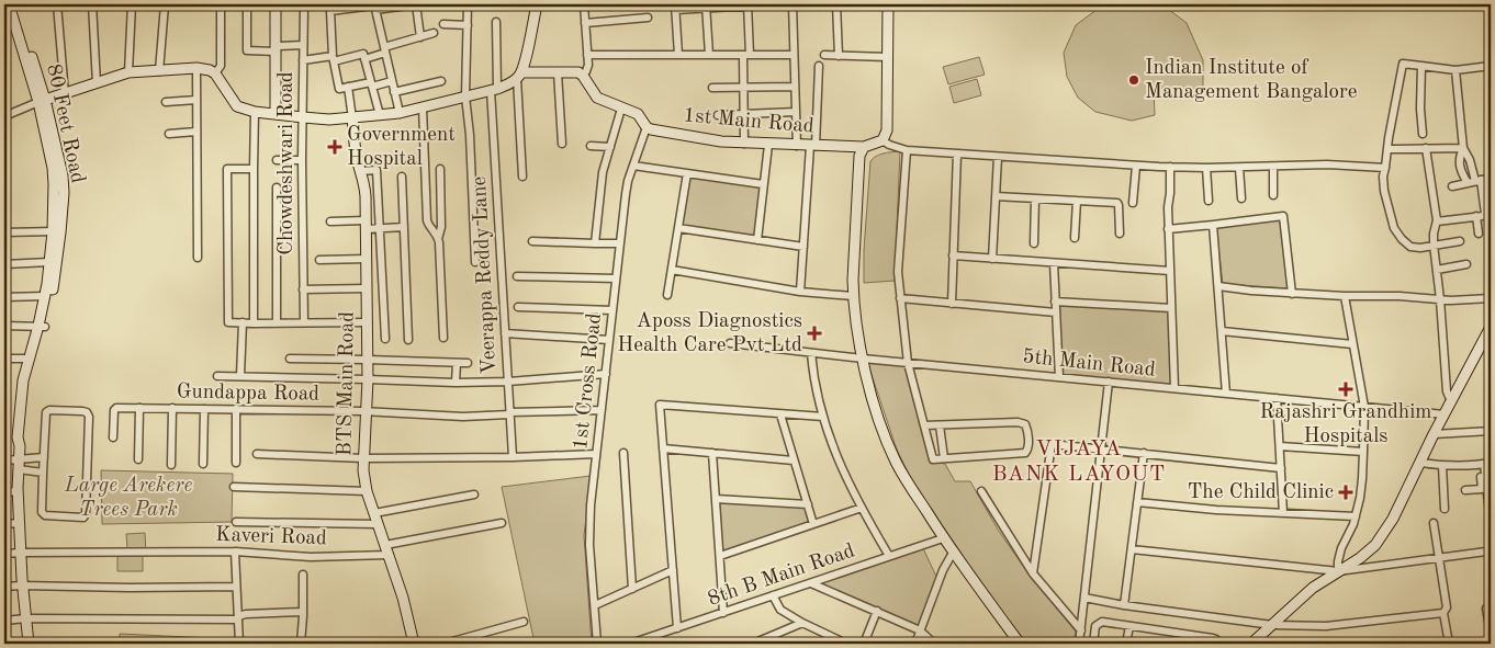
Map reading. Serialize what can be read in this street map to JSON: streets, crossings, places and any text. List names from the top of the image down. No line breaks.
{"streets":{"street":["1st Main Road","80 Feet Road","Chowdeshwari Road","Veerappa Reddy Lane","5th Main Road","1st Cross Road","BTS Main Road","Gundappa Road","Kaveri Road","8th B Main Road"]},"crossings":[["1st Main Road","1st Cross Road"],["80 Feet Road","Kaveri Road"],["Veerappa Reddy Lane","Gundappa Road"],["1st Cross Road","Gundappa Road"],["BTS Main Road","Gundappa Road"],["BTS Main Road","Kaveri Road"]],"districts":["VIJAYA BANK LAYOUT"],"parks":["Large Arekere Trees Park"],"places":{"other":["Indian Institute of Management Bangalore"],"health":["Government Hospital","Aposs Diagnostics Health Care Pvt Ltd","Rajashri Grandhim Hospitals","The Child Clinic"]}}
